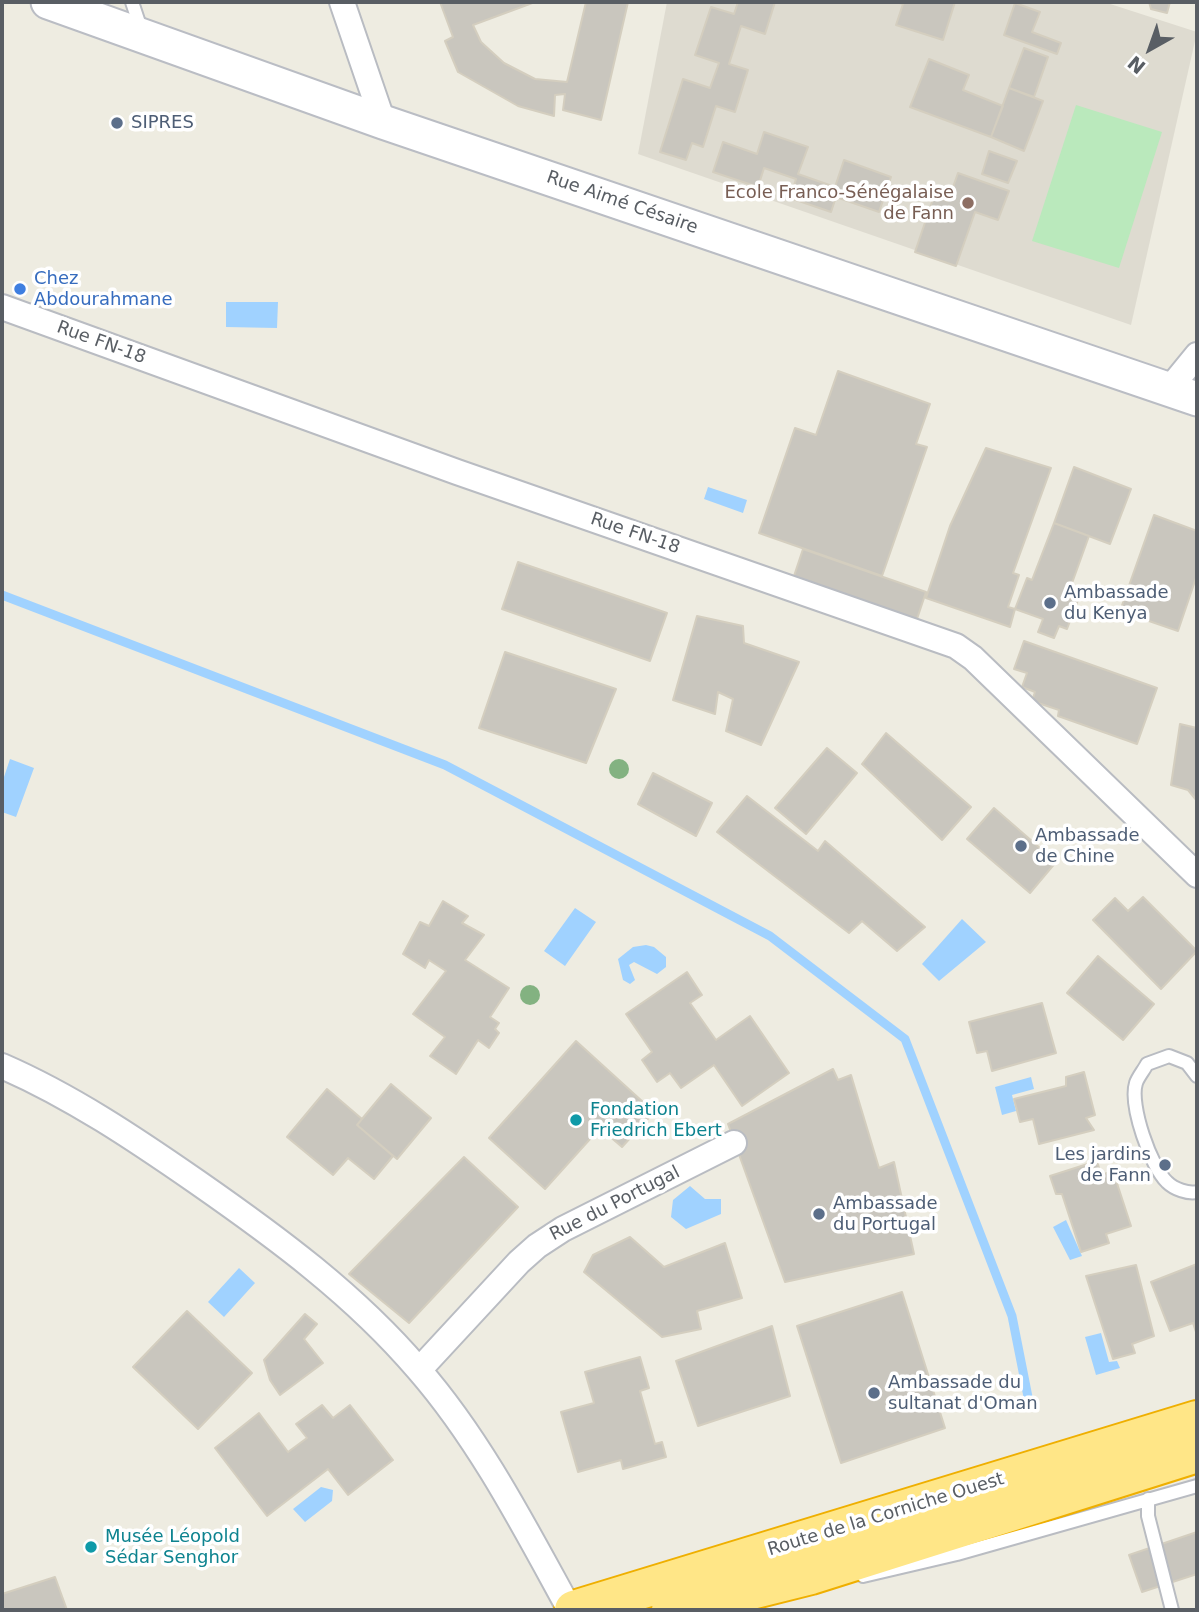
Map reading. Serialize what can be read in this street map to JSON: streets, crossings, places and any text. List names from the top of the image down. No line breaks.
{"streets":{"highway":["Route de la Corniche Ouest"],"street":["Rue Aimé Césaire","Rue FN-18","Rue du Portugal"]},"places":["SIPRES","Ecole Franco-Sénégalaise de Fann","Chez Abdourahmane","Ambassade du Kenya","Ambassade de Chine","Fondation Friedrich Ebert","Les jardins de Fann","Ambassade du Portugal","Ambassade du sultanat d'Oman","Musée Léopold Sédar Senghor"],"north":"bottom left"}
